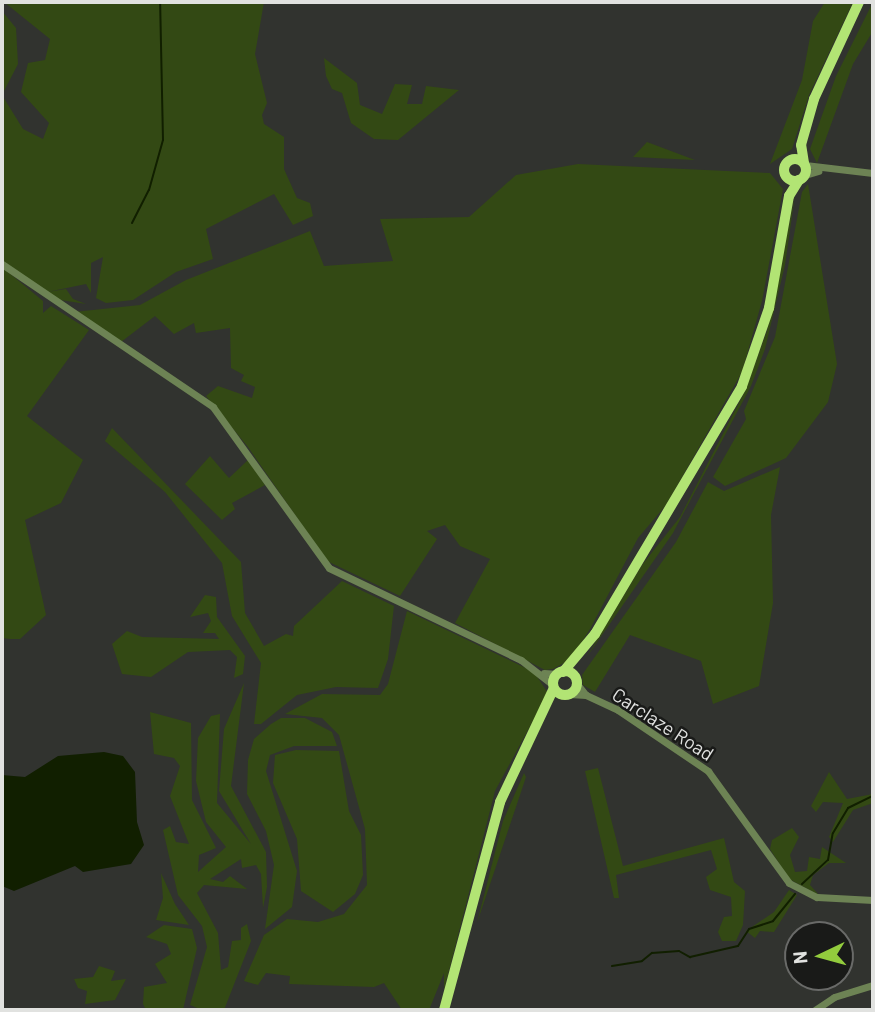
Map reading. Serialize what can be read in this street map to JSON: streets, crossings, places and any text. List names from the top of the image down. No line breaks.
{"streets":{"street":["Carclaze Road"]},"north":"left"}
